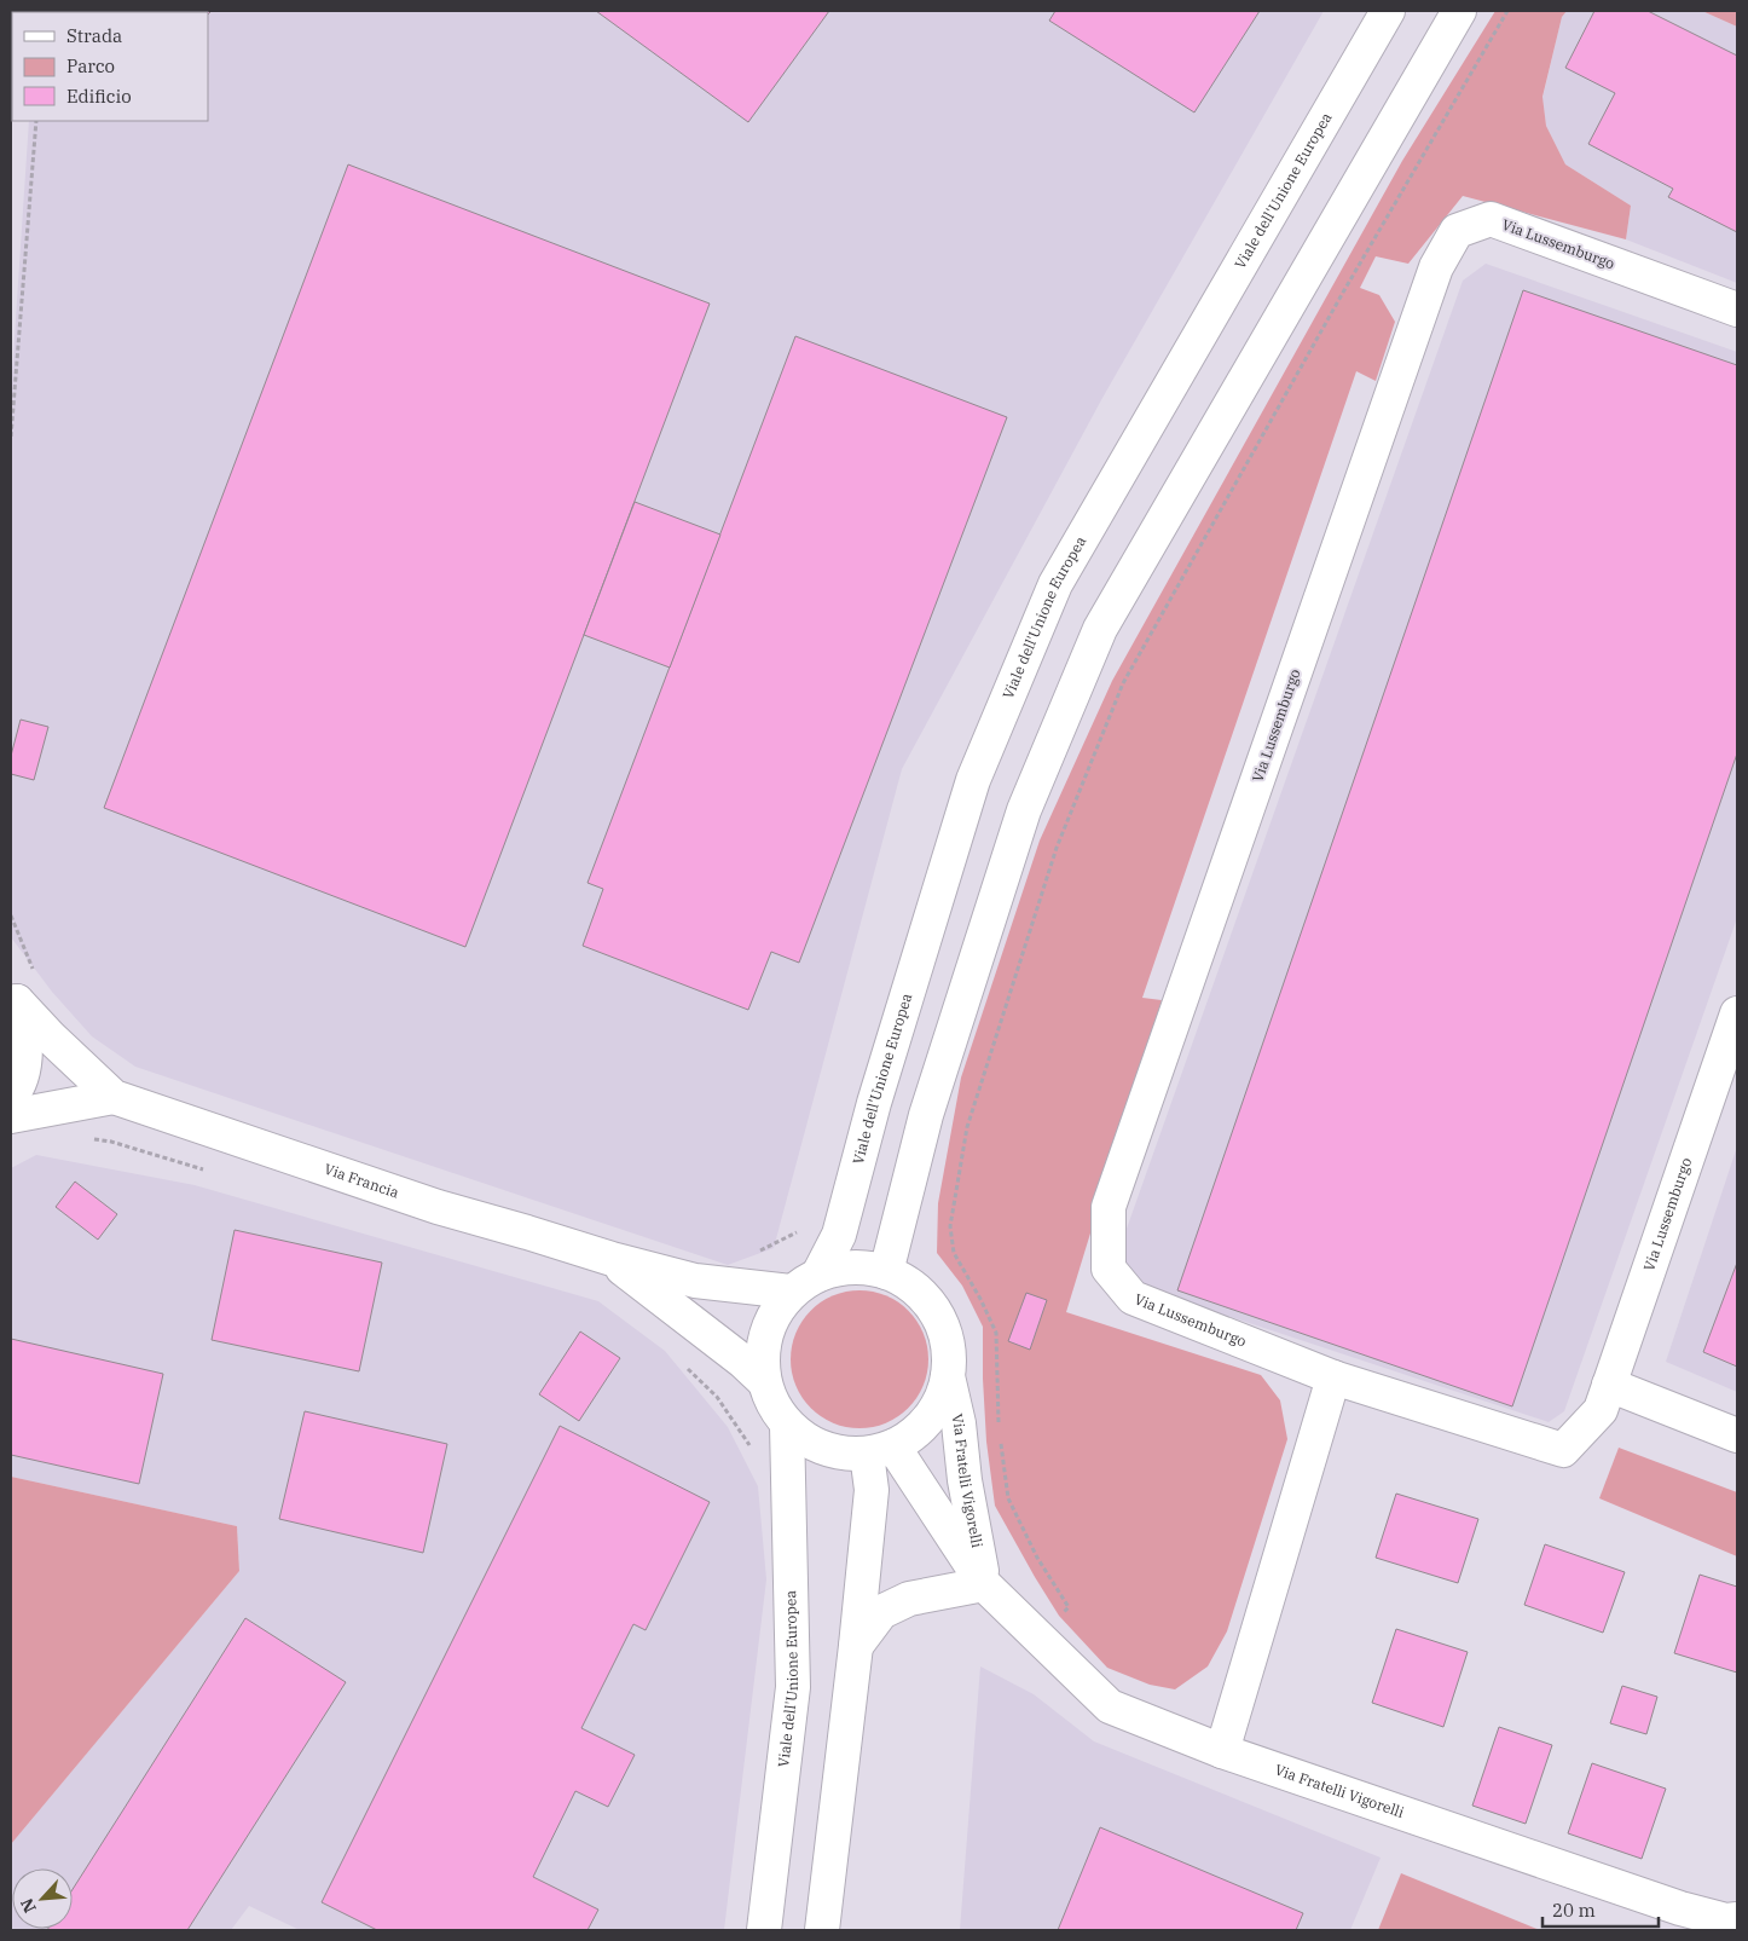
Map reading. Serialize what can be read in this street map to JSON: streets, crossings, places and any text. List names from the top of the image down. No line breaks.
{"streets":{"street":["Viale dell'Unione Europea","Via Lussemburgo","Via Francia","Via Fratelli Vigorelli"]},"crossings":[["Viale dell'Unione Europea","Via Francia"],["Viale dell'Unione Europea","Via Fratelli Vigorelli"],["Via Francia","Via Fratelli Vigorelli"]],"legend":["Strada","Parco","Edificio"],"scale_bar":"20 m","north":"bottom left"}
